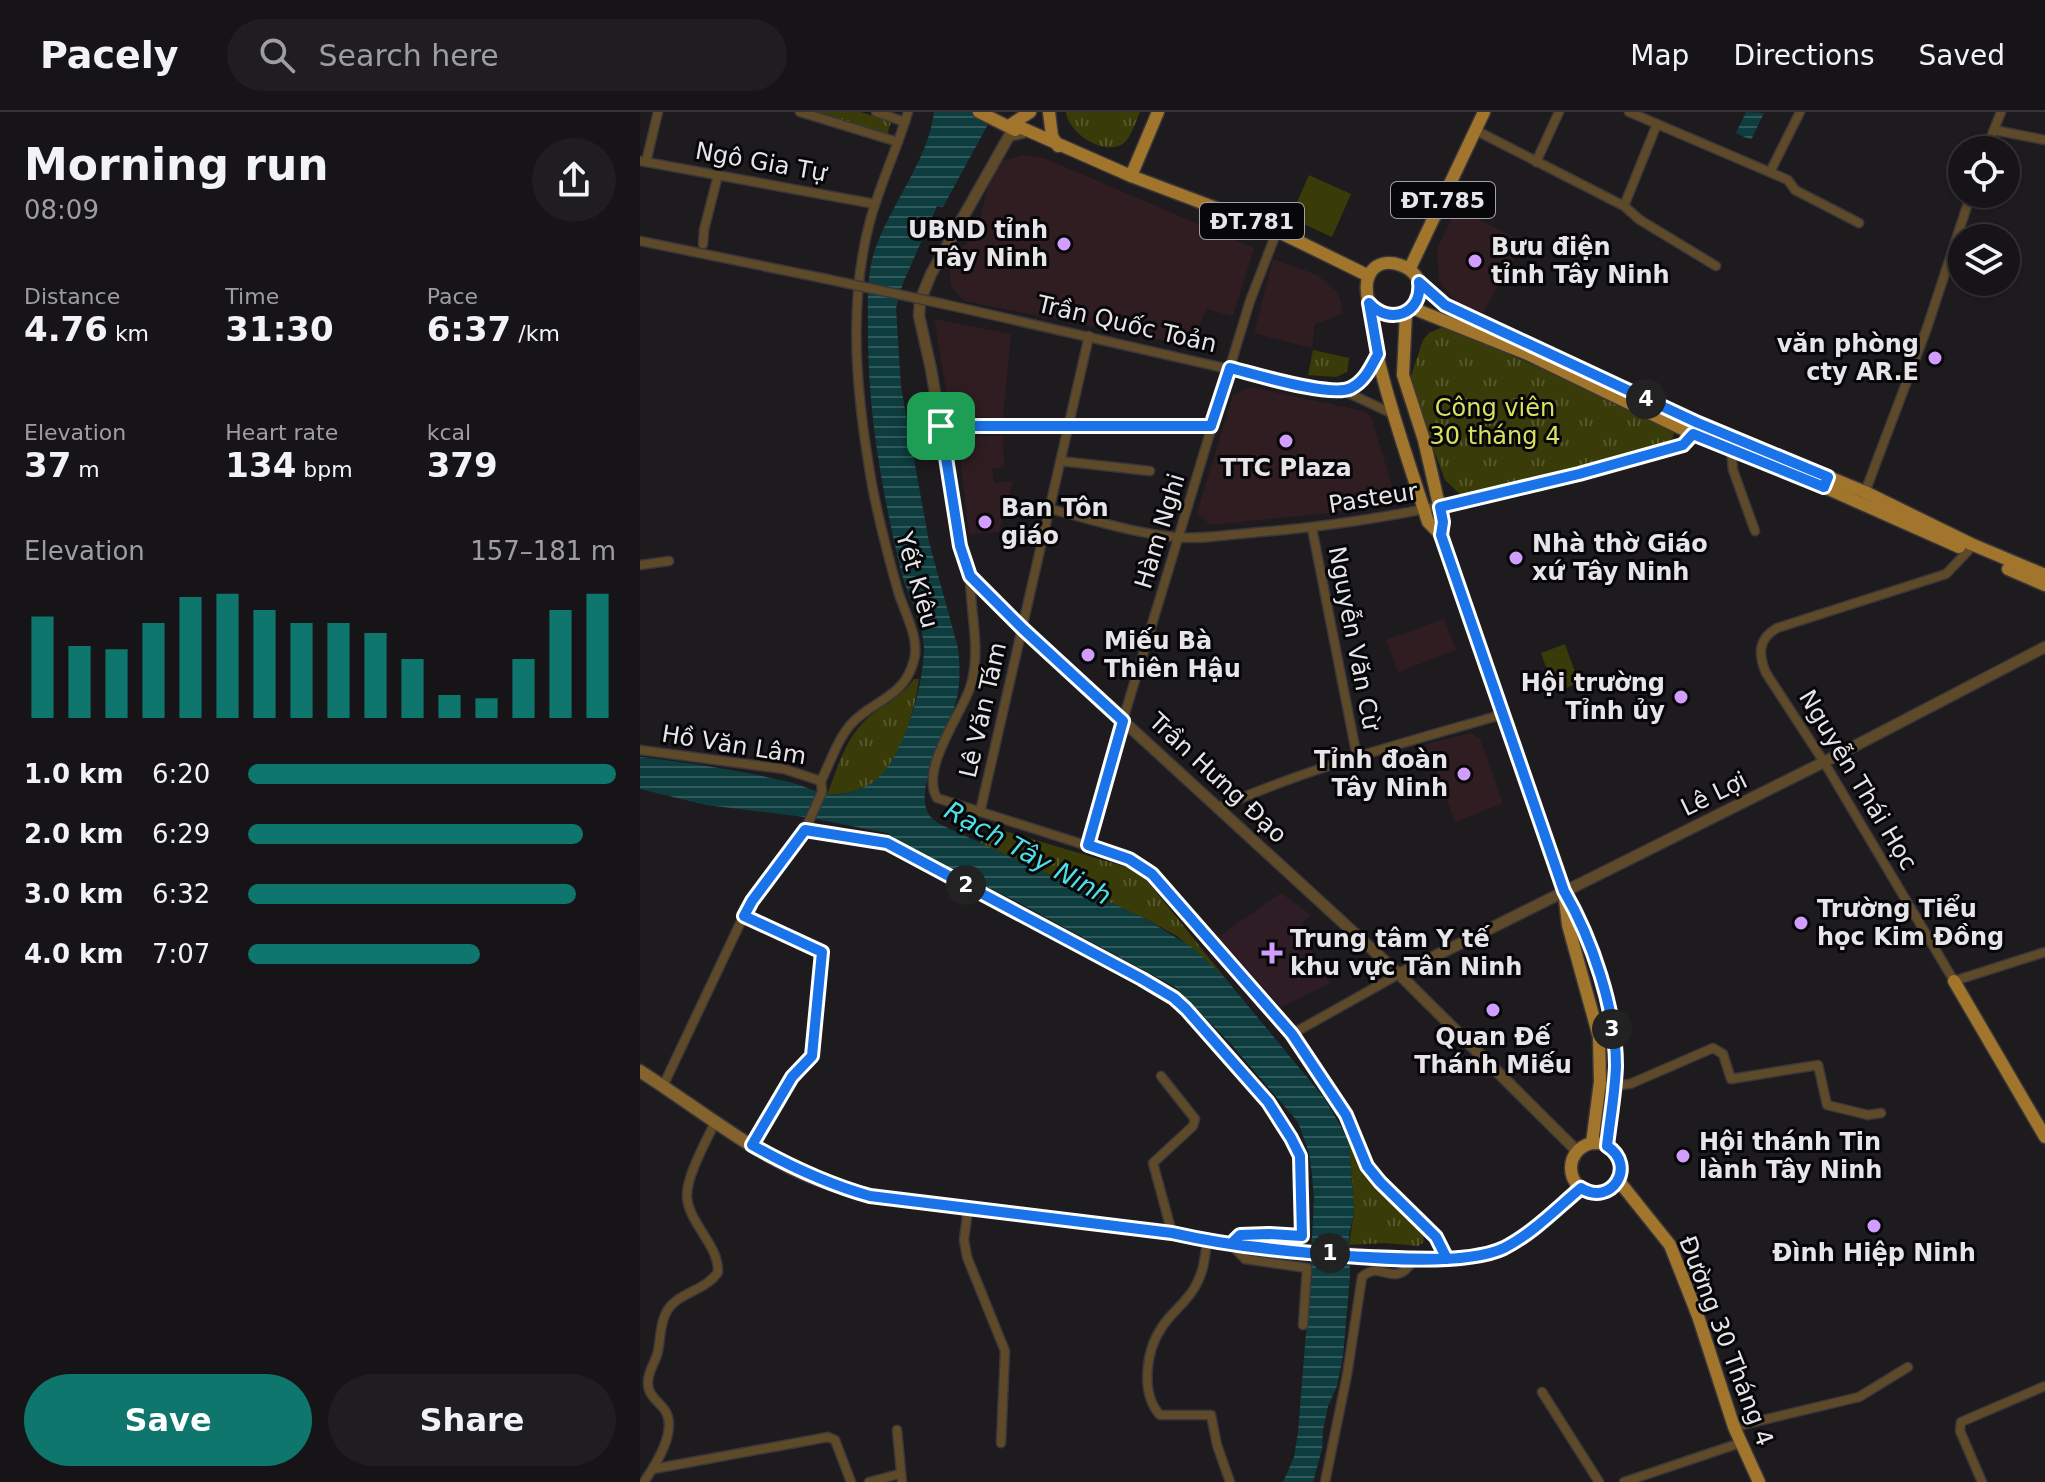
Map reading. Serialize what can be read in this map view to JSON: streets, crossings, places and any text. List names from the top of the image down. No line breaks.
{"streets":{"main road":["ĐT.785","ĐT.781","Trần Hưng Đạo","Nguyễn Thái Học","Đường 30 Tháng 4"],"street":["Ngô Gia Tự","Trần Quốc Toản","Pasteur","Hàm Nghi","Yết Kiêu","Nguyễn Văn Cừ","Lê Văn Tám","Hồ Văn Lâm","Lê Lợi"]},"crossings":[["Ngô Gia Tự","Yết Kiêu"],["ĐT.785","ĐT.781"],["ĐT.781","Hàm Nghi"],["ĐT.781","Trần Hưng Đạo"],["Trần Quốc Toản","Hàm Nghi"],["Trần Quốc Toản","Lê Văn Tám"],["Pasteur","Hàm Nghi"],["Pasteur","Nguyễn Văn Cừ"],["Pasteur","Lê Văn Tám"],["Hàm Nghi","Trần Hưng Đạo"],["Yết Kiêu","Hồ Văn Lâm"],["Lê Văn Tám","Trần Hưng Đạo"],["Trần Hưng Đạo","Lê Lợi"],["Trần Hưng Đạo","Đường 30 Tháng 4"],["Nguyễn Thái Học","Lê Lợi"]],"water":["Rạch Tây Ninh"],"parks":["Công viên 30 tháng 4"],"places":{"other":["UBND tỉnh Tây Ninh","Bưu điện tỉnh Tây Ninh","văn phòng cty AR.E","TTC Plaza","Ban Tôn giáo","Nhà thờ Giáo xứ Tây Ninh","Miếu Bà Thiên Hậu","Hội trường Tỉnh ủy","Tỉnh đoàn Tây Ninh","Trường Tiểu học Kim Đồng","Quan Đế Thánh Miếu","Hội thánh Tin lành Tây Ninh","Đình Hiệp Ninh"],"health":["Trung tâm Y tế khu vực Tân Ninh"]},"page":{"header":"Pacely","search":"Search here","nav":["Map","Directions","Saved"],"heading":["Morning run","08:09"],"stats":[["Distance","4.76 km"],["Time","31:30"],["Pace","6:37 /km"],["Elevation","37 m"],["Heart rate","134 bpm"],["kcal","379"]],"pins":["4","2","3","1"],"chart":["Elevation","157–181 m"],"list":[{"name":"1.0 km","note":"6:20"},{"name":"2.0 km","note":"6:29"},{"name":"3.0 km","note":"6:32"},{"name":"4.0 km","note":"7:07"}],"buttons":["Save","Share"]}}
